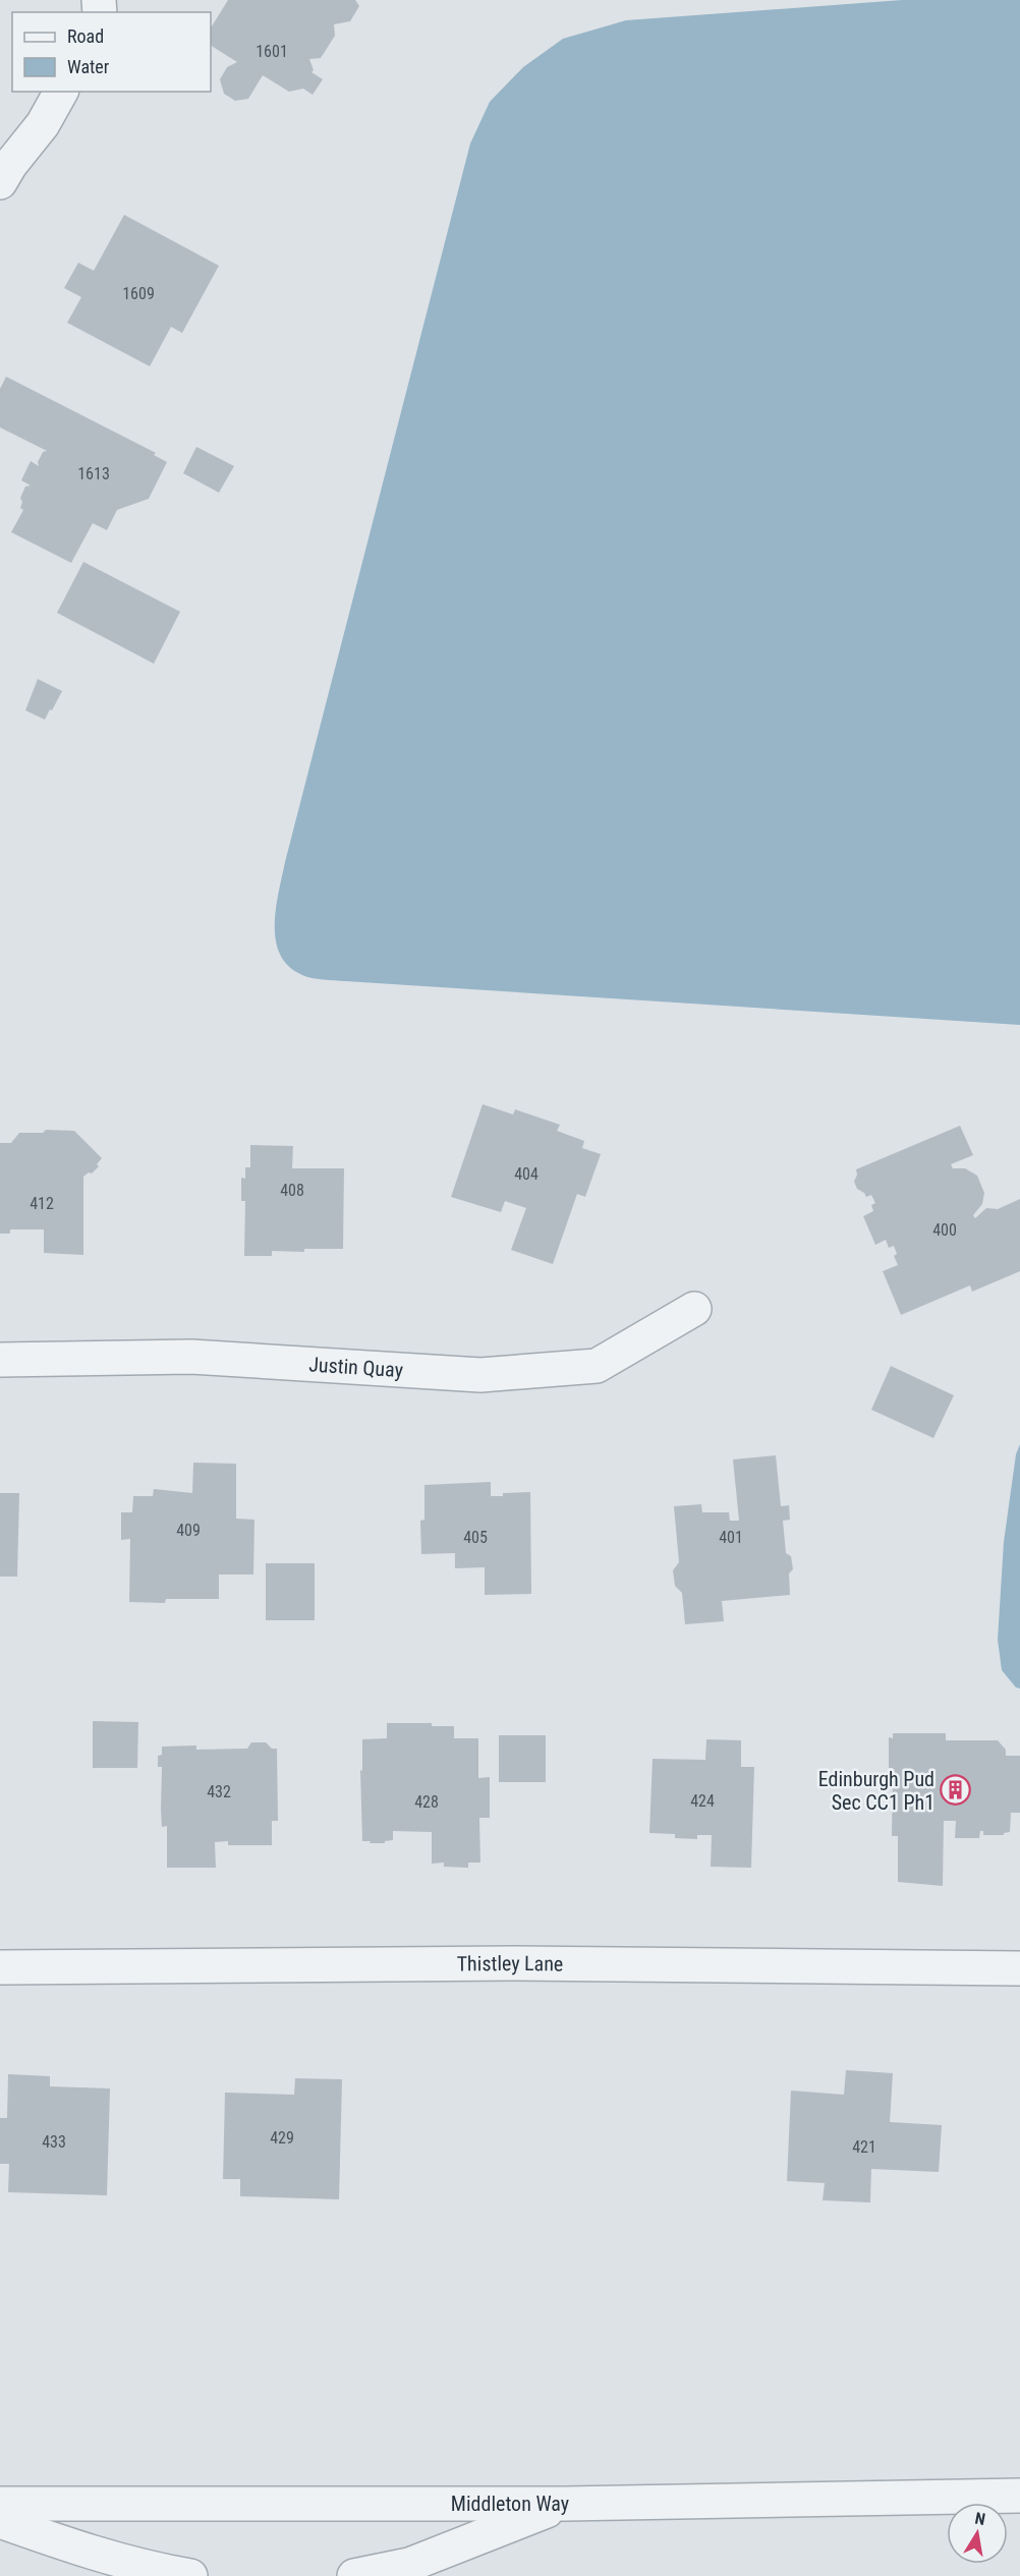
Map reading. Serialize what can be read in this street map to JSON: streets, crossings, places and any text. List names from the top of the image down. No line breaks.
{"streets":{"street":["Justin Quay","Thistley Lane","Middleton Way"]},"places":{"building":["Edinburgh Pud Sec CC1 Ph1"]},"house_numbers":["1601","1609","1613","404","408","412","400","409","405","401","432","424","428","429","433","421"],"legend":["Road","Water"],"north":"top"}
